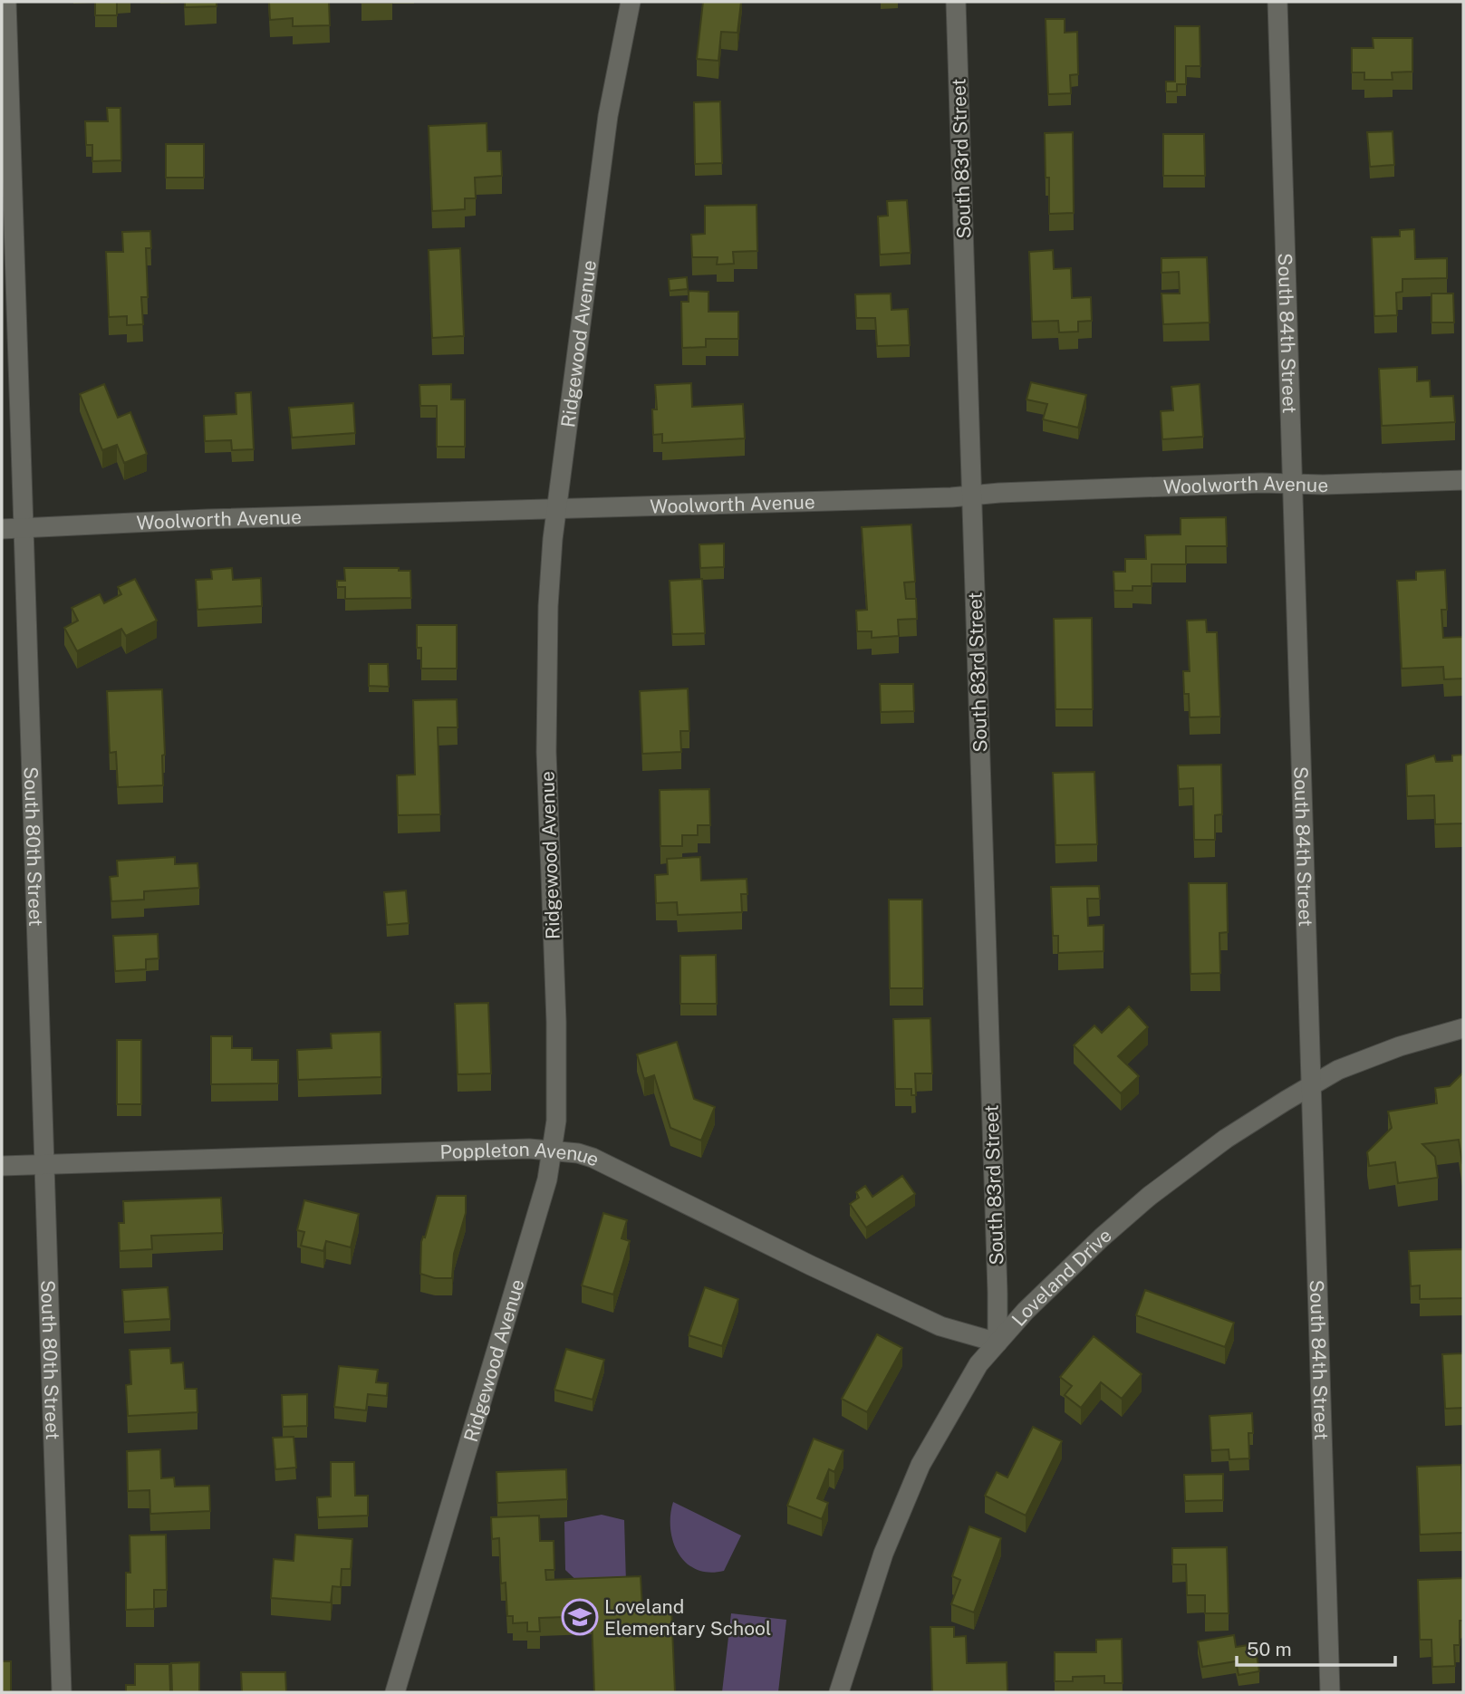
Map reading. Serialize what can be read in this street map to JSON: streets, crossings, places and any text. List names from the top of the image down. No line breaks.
{"streets":{"street":["South 83rd Street","South 84th Street","Ridgewood Avenue","Woolworth Avenue","South 80th Street","Poppleton Avenue","Loveland Drive"]},"crossings":[["South 83rd Street","Woolworth Avenue"],["South 83rd Street","Poppleton Avenue"],["South 83rd Street","Loveland Drive"],["South 84th Street","Woolworth Avenue"],["South 84th Street","Loveland Drive"],["Ridgewood Avenue","Woolworth Avenue"],["Ridgewood Avenue","Poppleton Avenue"],["Woolworth Avenue","South 80th Street"],["South 80th Street","Poppleton Avenue"],["Poppleton Avenue","Loveland Drive"]],"places":{"school or university":["Loveland Elementary School"]},"scale_bar":"50 m"}
